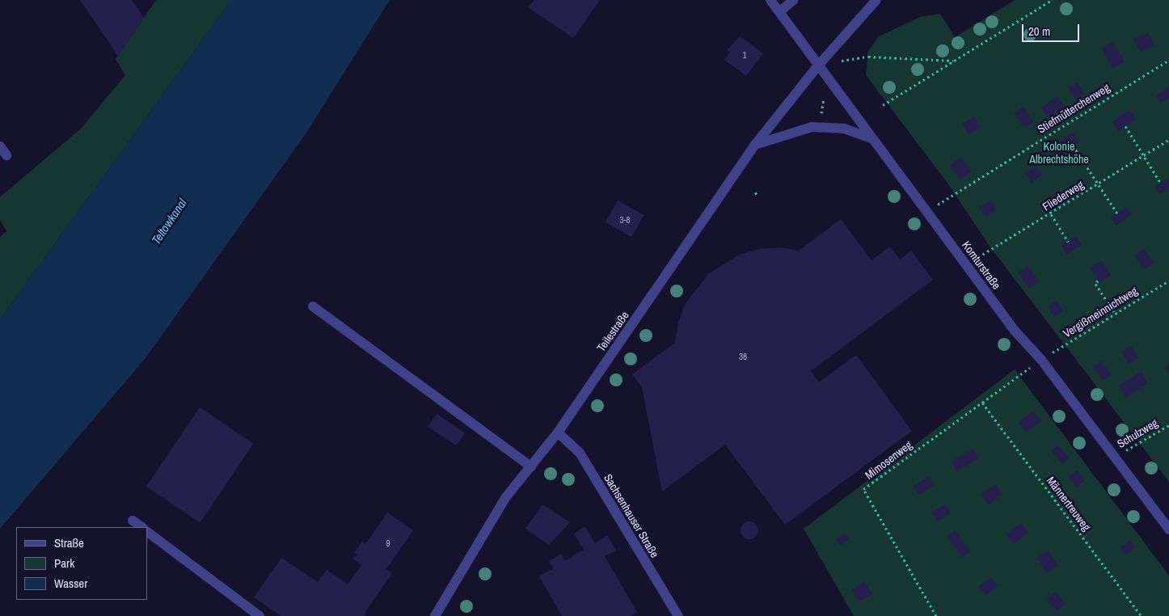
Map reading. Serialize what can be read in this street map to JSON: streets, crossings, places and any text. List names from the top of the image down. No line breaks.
{"streets":{"street":["Komturstraße","Teilestraße","Sachsenhauser Straße"],"path":["Stiefmütterchenweg","Fliederweg","Vergißmeinnichtweg","Schulzweg","Mimosenweg","Männertreuweg"]},"crossings":[["Stiefmütterchenweg","Komturstraße"],["Fliederweg","Komturstraße"],["Komturstraße","Vergißmeinnichtweg"],["Komturstraße","Teilestraße"],["Komturstraße","Schulzweg"],["Komturstraße","Mimosenweg"],["Vergißmeinnichtweg","Mimosenweg"],["Teilestraße","Sachsenhauser Straße"],["Mimosenweg","Männertreuweg"]],"water":["Teltowkanal"],"parks":["Kolonie Albrechtshöhe"],"house_numbers":["1","3-8","38","9"],"legend":["Straße","Park","Wasser"],"scale_bar":"20 m"}
